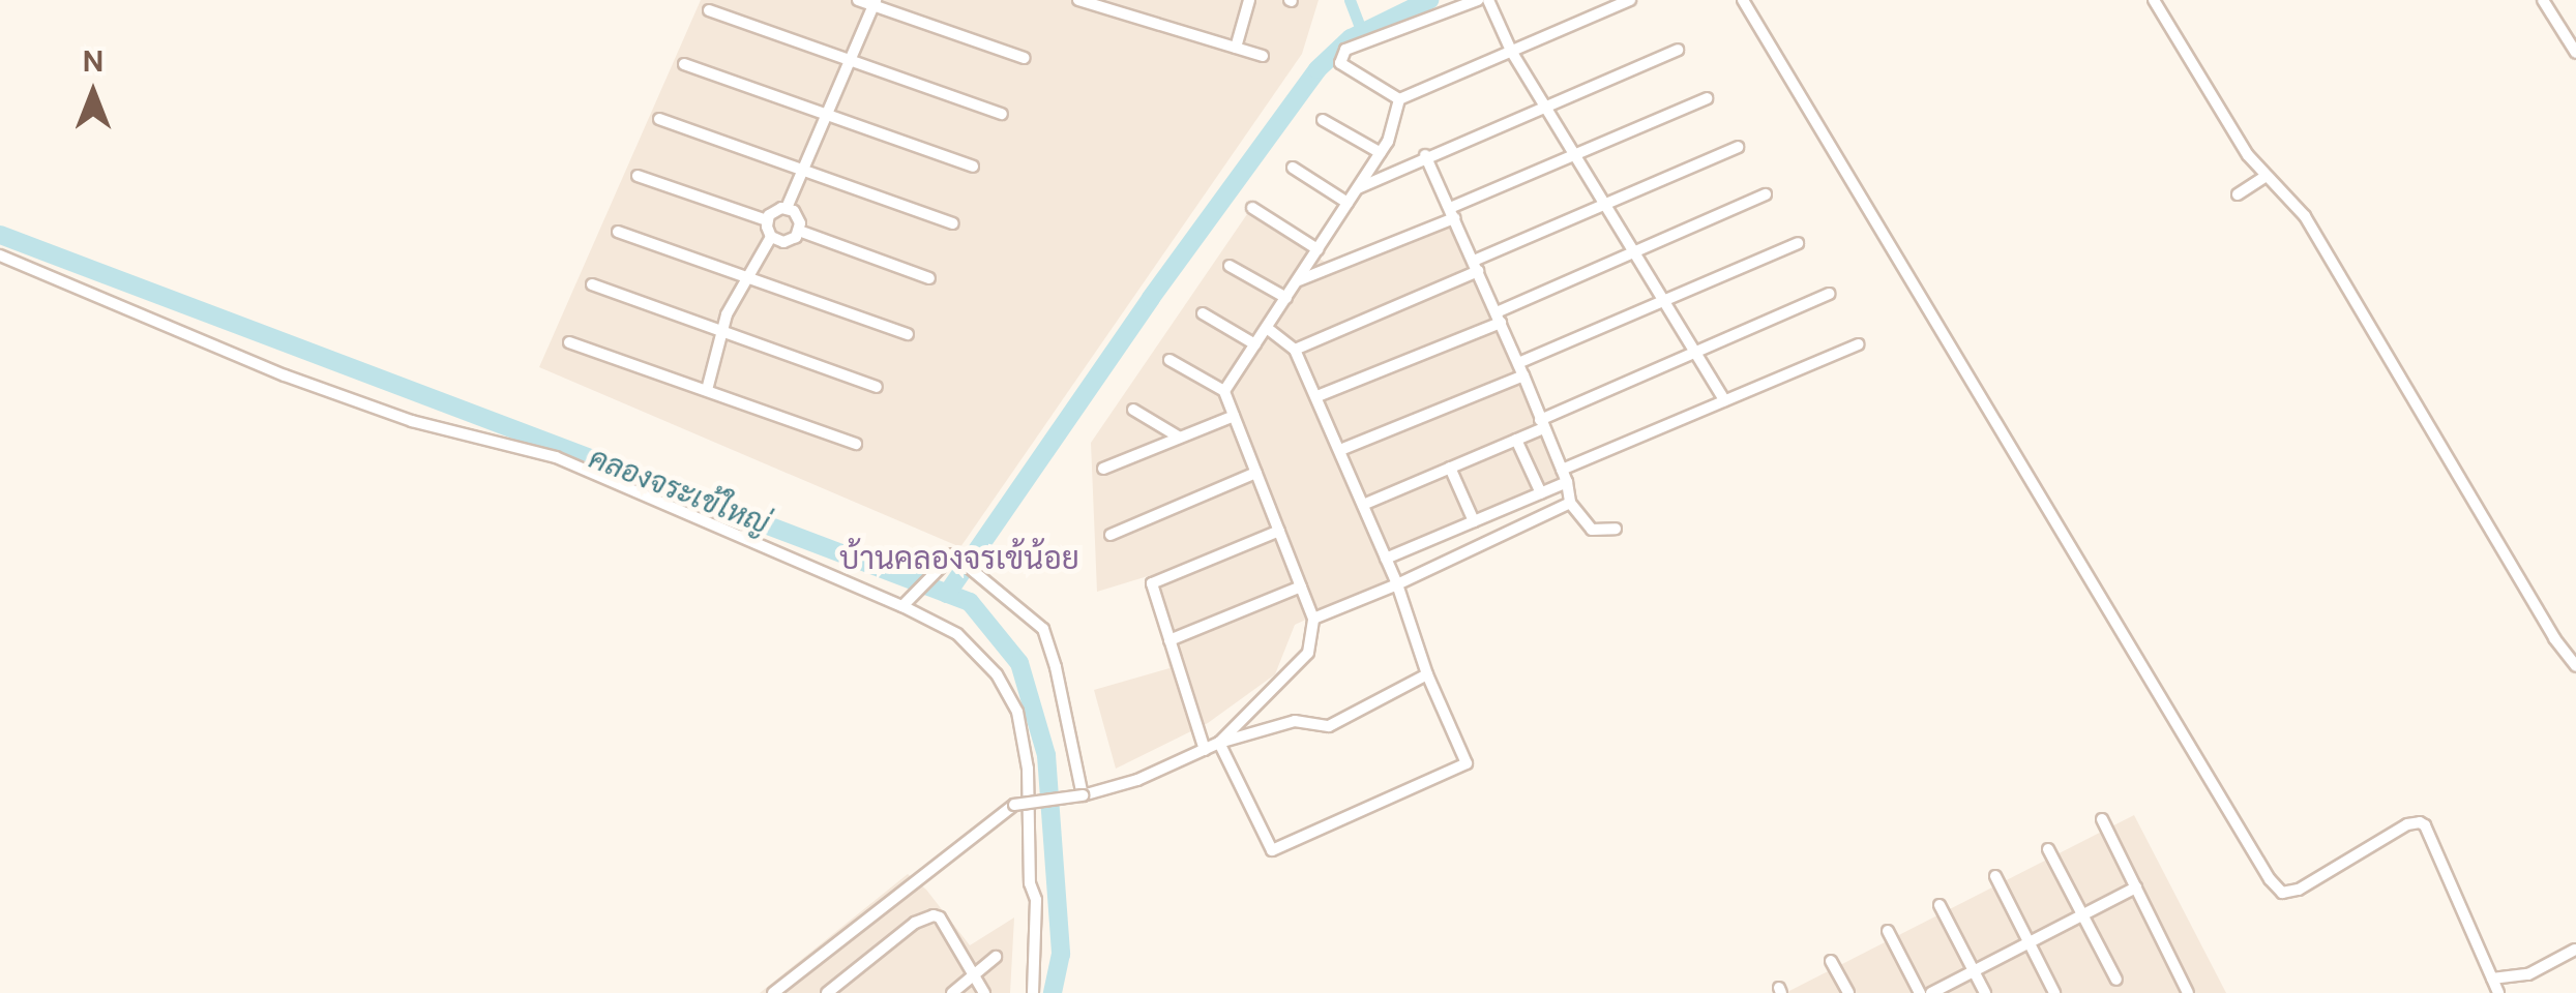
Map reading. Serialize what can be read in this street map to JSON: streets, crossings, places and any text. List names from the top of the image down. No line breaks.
{"districts":["บ้านคลองจรเข้น้อย"],"water":["คลองจระเข้ใหญ่"],"north":"top"}
